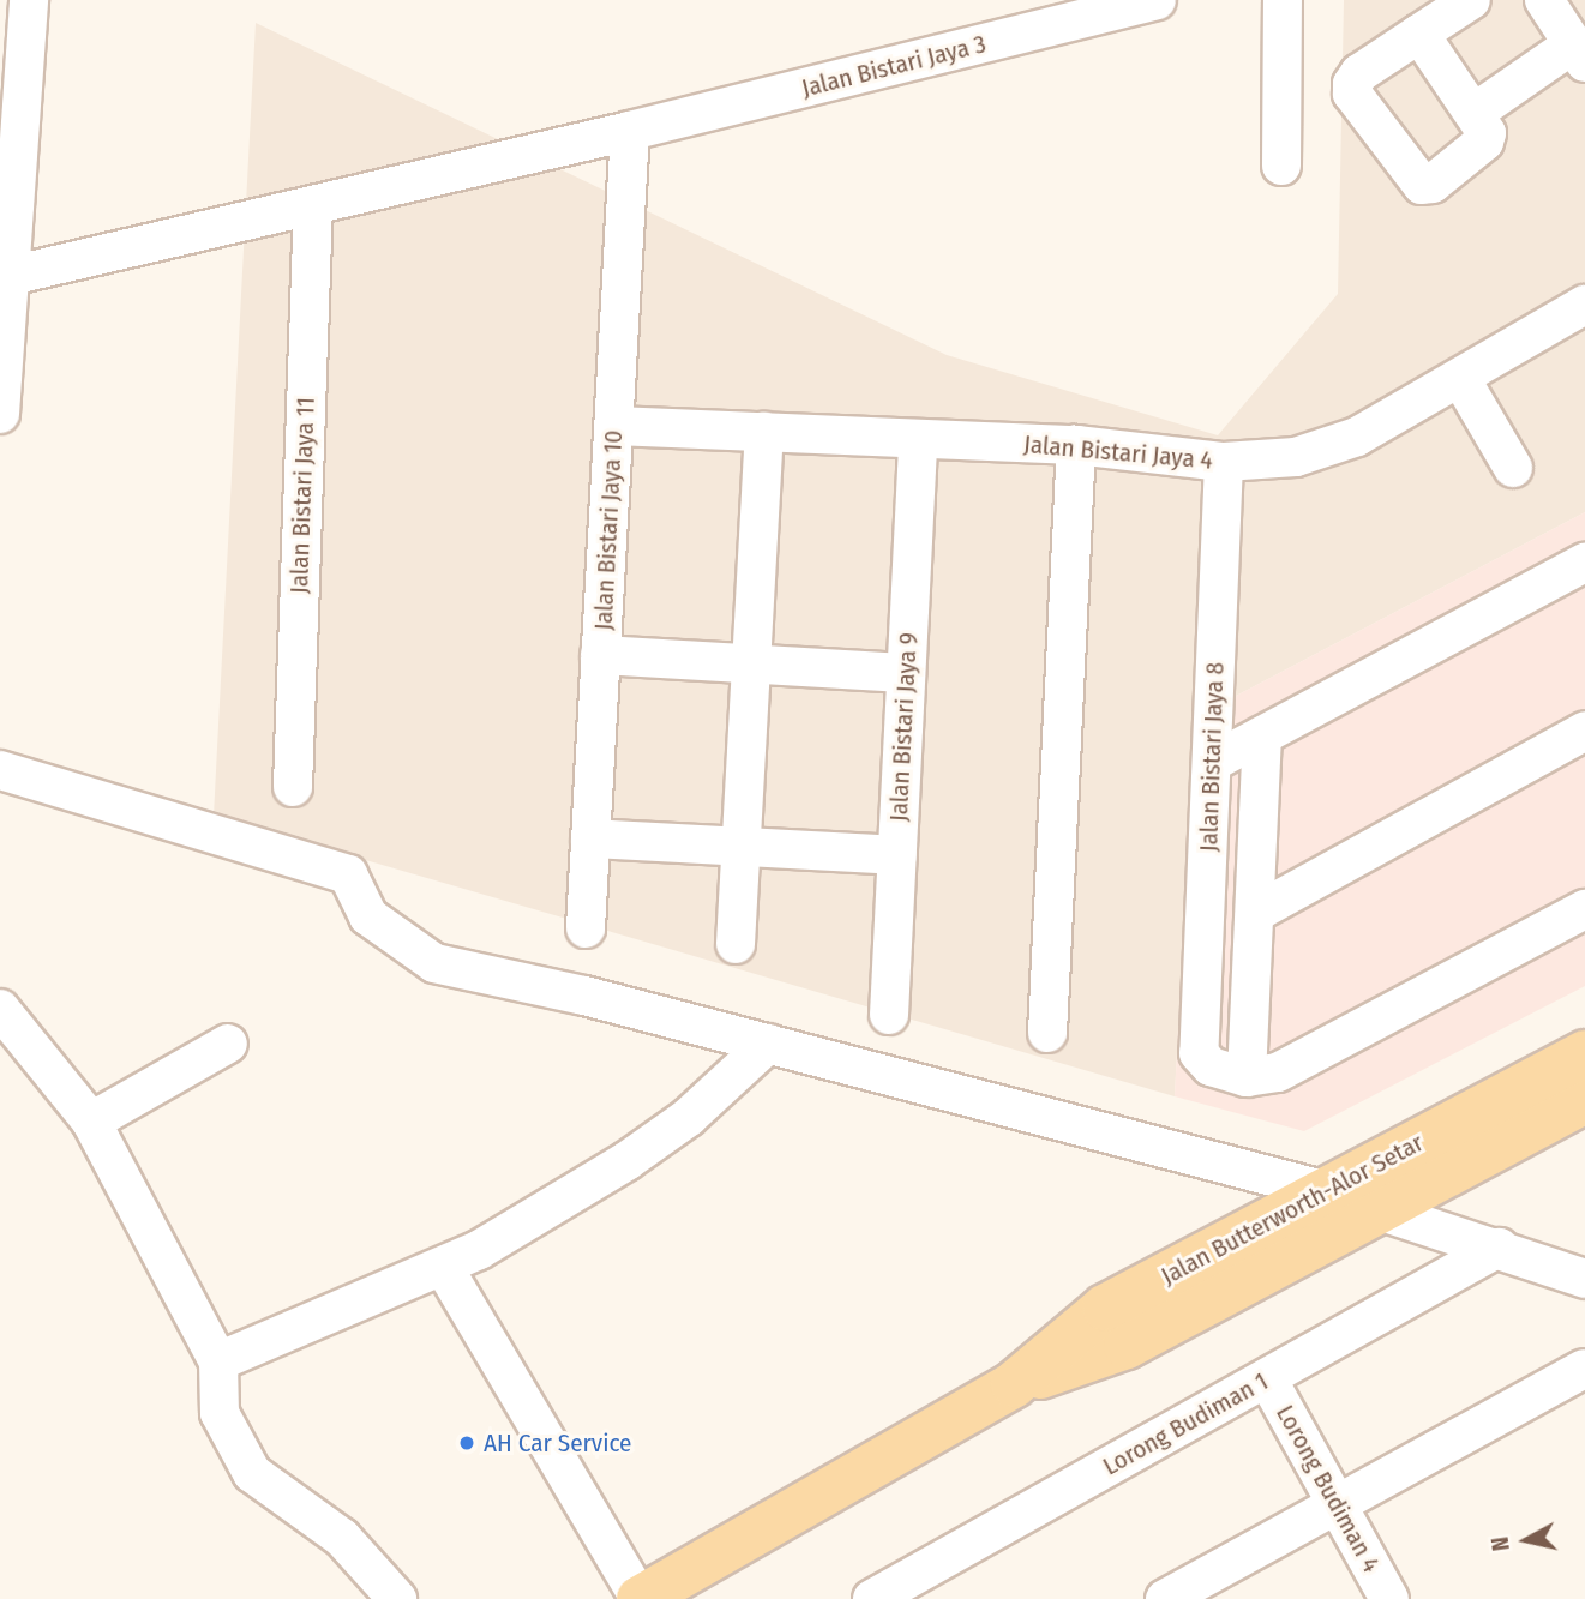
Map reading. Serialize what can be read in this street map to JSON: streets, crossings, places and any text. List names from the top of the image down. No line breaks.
{"streets":{"main road":["Jalan Butterworth-Alor Setar"],"street":["Jalan Bistari Jaya 3","Jalan Bistari Jaya 4","Jalan Bistari Jaya 11","Jalan Bistari Jaya 10","Jalan Bistari Jaya 9","Jalan Bistari Jaya 8","Lorong Budiman 1","Lorong Budiman 4"]},"crossings":[["Jalan Bistari Jaya 3","Jalan Bistari Jaya 11"],["Jalan Bistari Jaya 3","Jalan Bistari Jaya 10"],["Jalan Bistari Jaya 4","Jalan Bistari Jaya 10"],["Jalan Bistari Jaya 4","Jalan Bistari Jaya 9"],["Jalan Bistari Jaya 4","Jalan Bistari Jaya 8"],["Lorong Budiman 1","Lorong Budiman 4"]],"places":["AH Car Service"],"north":"left"}
